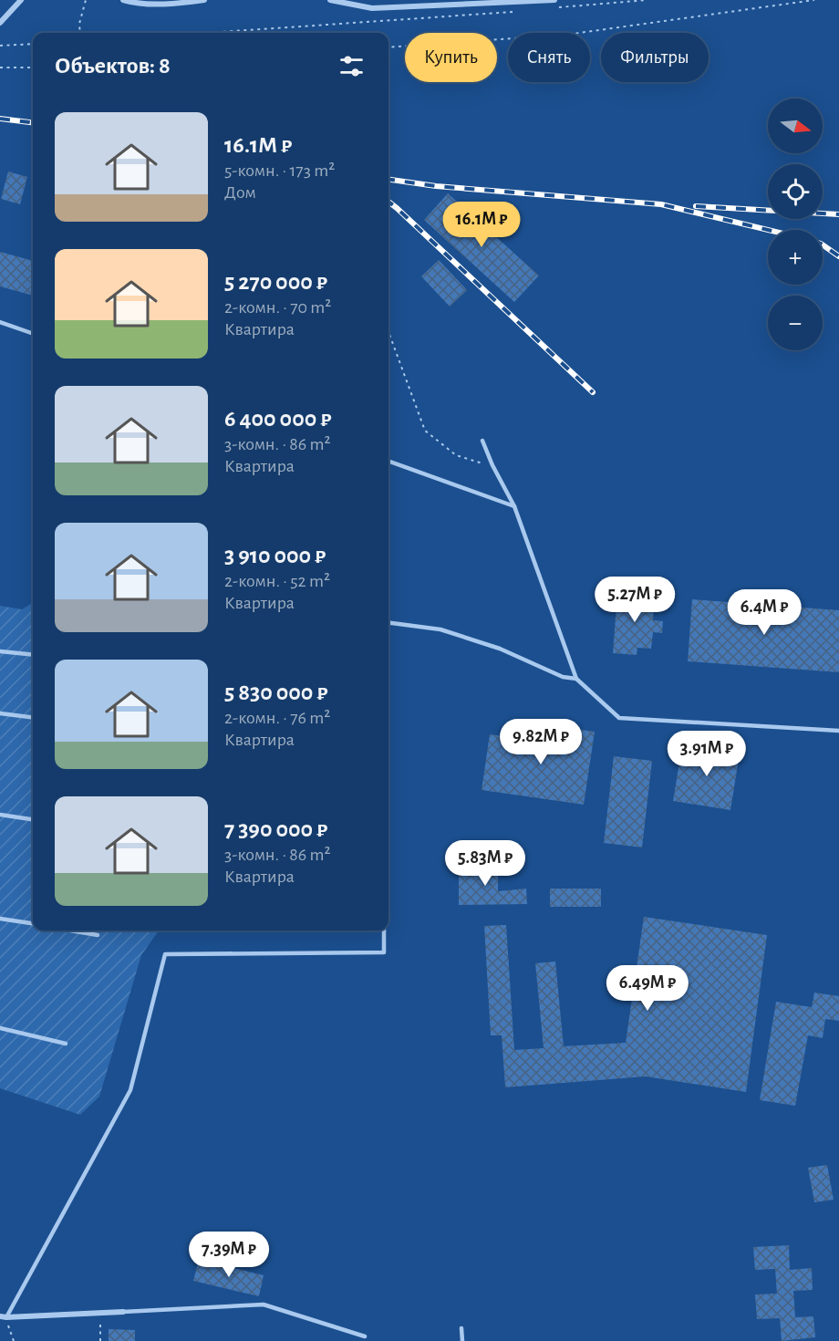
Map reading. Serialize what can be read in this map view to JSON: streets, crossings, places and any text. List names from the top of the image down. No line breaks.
{"north":"right","page":{"chip":["Купить","Снять","Фильтры"],"heading":"Объектов: 8","map_buttons":["+","−"],"list":[{"name":"16.1M ₽","note":"5-комн. · 173 m² · Дом"},{"name":"5 270 000 ₽","note":"2-комн. · 70 m² · Квартира"},{"name":"6 400 000 ₽","note":"3-комн. · 86 m² · Квартира"},{"name":"3 910 000 ₽","note":"2-комн. · 52 m² · Квартира"},{"name":"5 830 000 ₽","note":"2-комн. · 76 m² · Квартира"},{"name":"7 390 000 ₽","note":"3-комн. · 86 m² · Квартира"}],"price":["16.1M ₽","5.27M ₽","6.4M ₽","9.82M ₽","3.91M ₽","5.83M ₽","6.49M ₽","7.39M ₽"]}}
